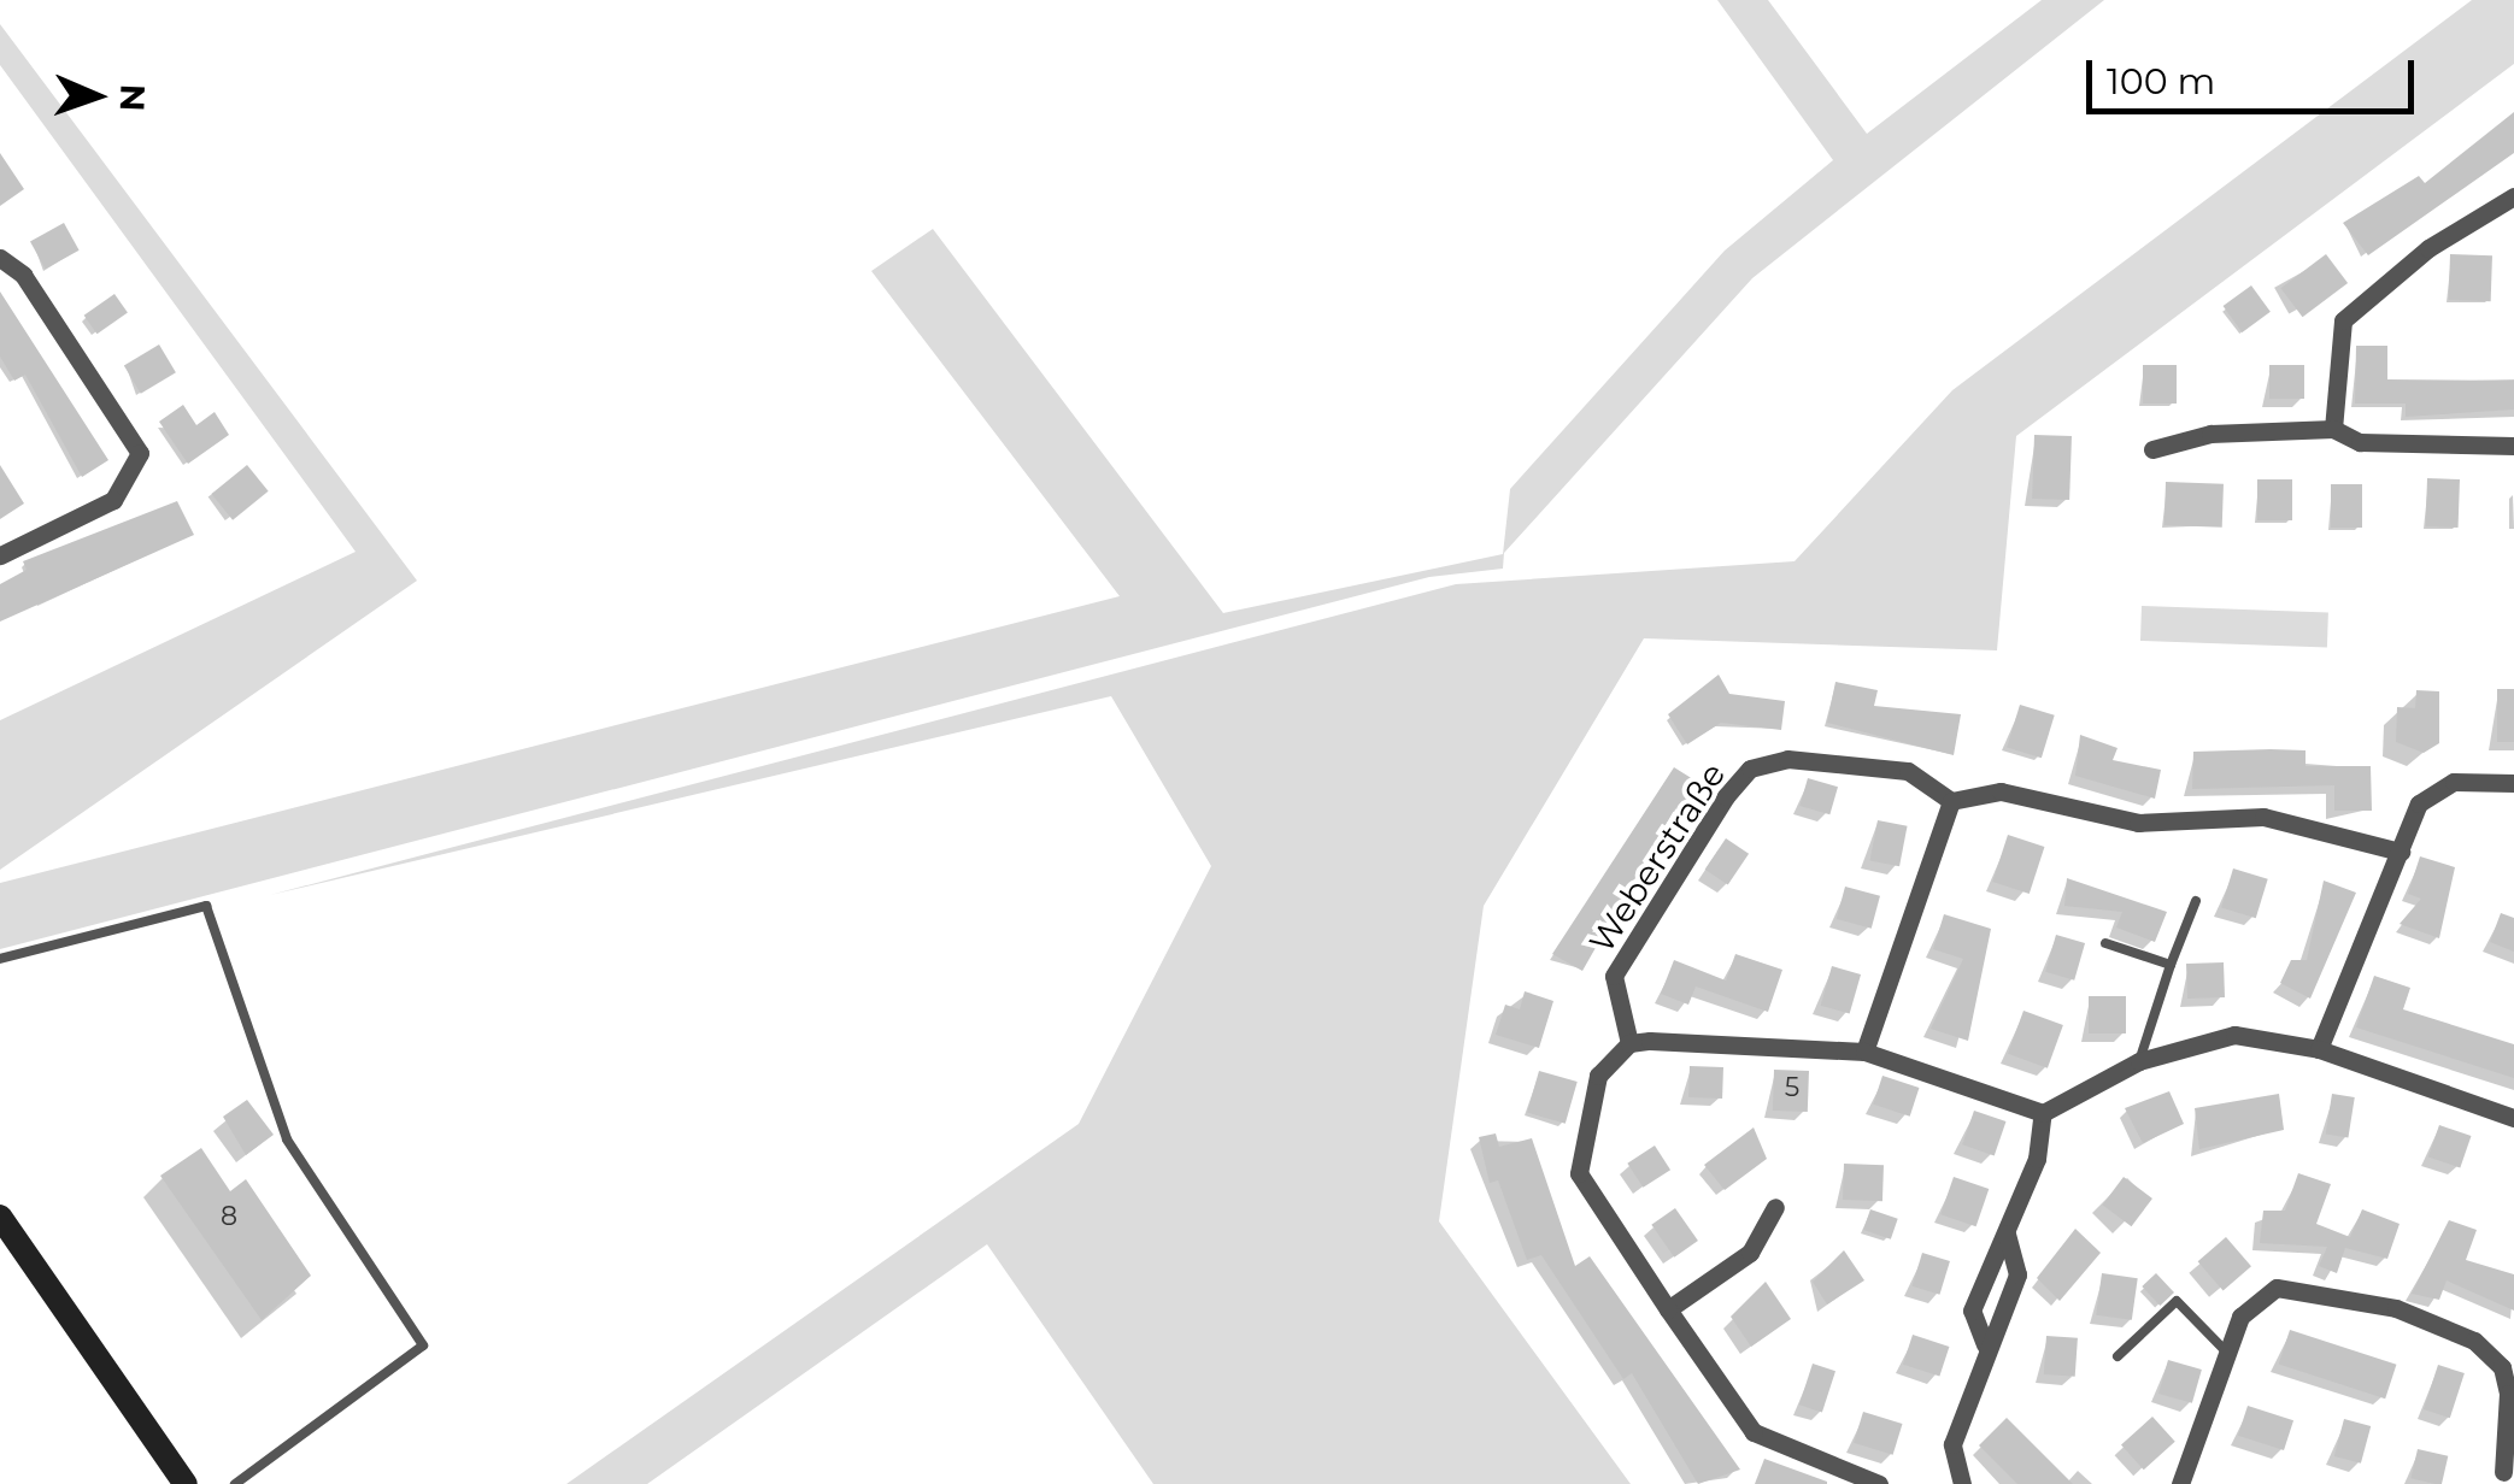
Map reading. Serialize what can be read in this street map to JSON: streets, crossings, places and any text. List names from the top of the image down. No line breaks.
{"streets":{"street":["Weberstraße"]},"house_numbers":["5","8"],"scale_bar":"100 m","north":"right"}
